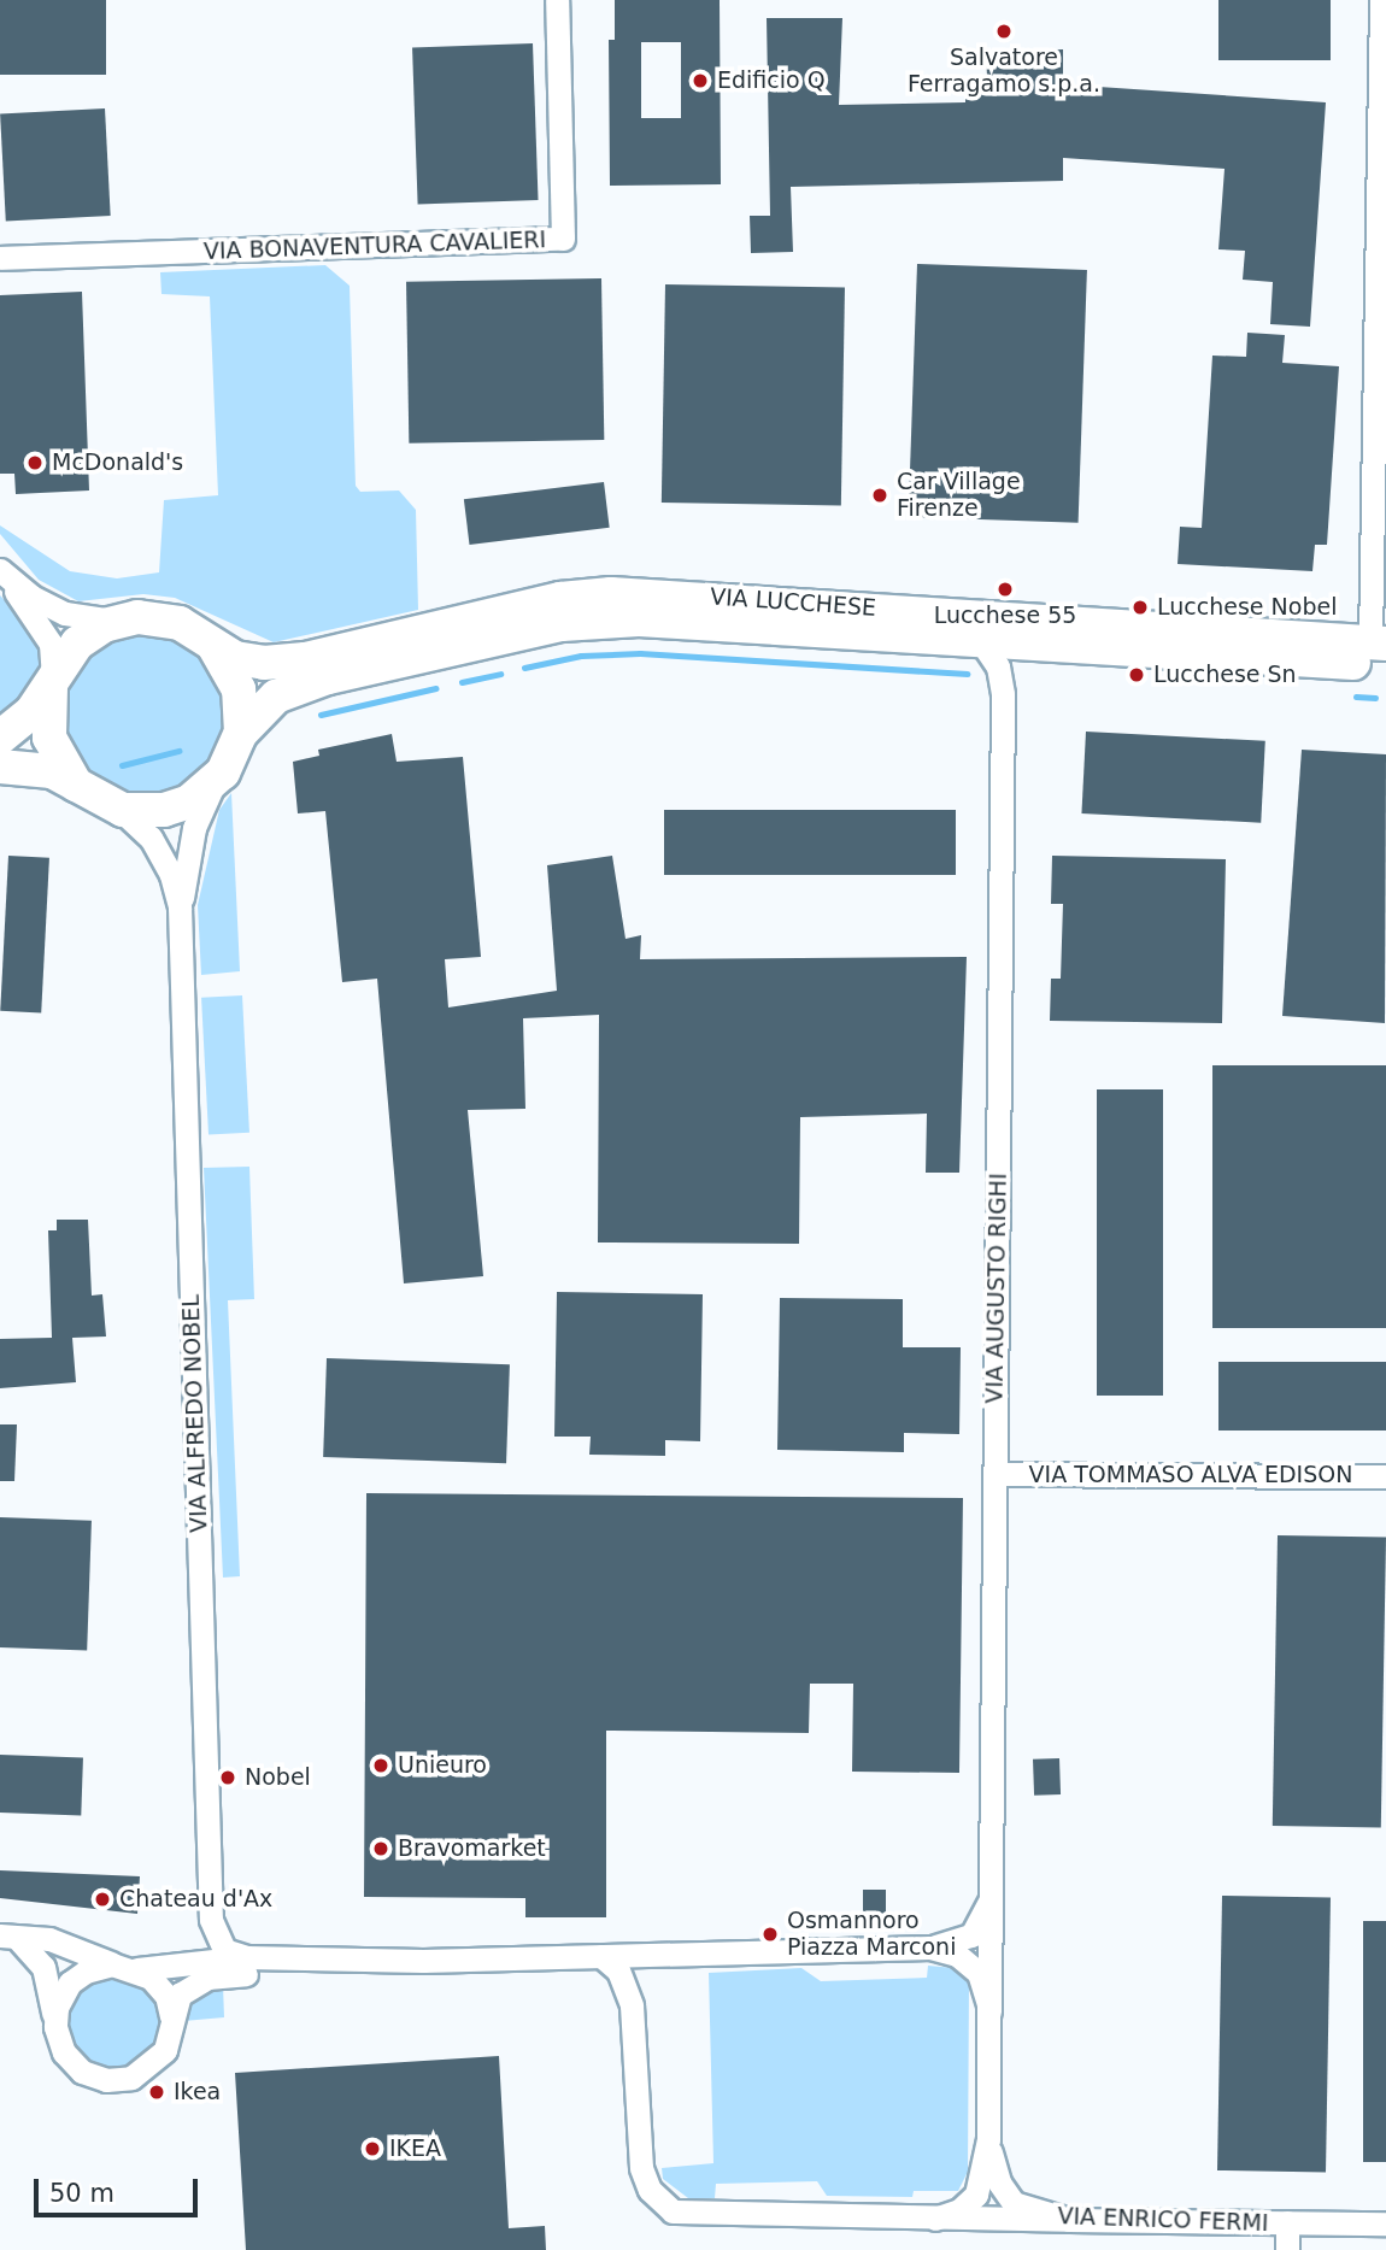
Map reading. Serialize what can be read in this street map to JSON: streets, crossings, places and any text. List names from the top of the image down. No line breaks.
{"streets":{"main road":["VIA LUCCHESE"],"street":["VIA BONAVENTURA CAVALIERI","VIA AUGUSTO RIGHI","VIA ALFREDO NOBEL","VIA TOMMASO ALVA EDISON","VIA ENRICO FERMI"]},"crossings":[["VIA LUCCHESE","VIA AUGUSTO RIGHI"],["VIA LUCCHESE","VIA ALFREDO NOBEL"],["VIA AUGUSTO RIGHI","VIA TOMMASO ALVA EDISON"],["VIA AUGUSTO RIGHI","VIA ENRICO FERMI"]],"places":["Salvatore Ferragamo s.p.a.","Edificio Q","McDonald's","Car Village Firenze","Lucchese 55","Lucchese Nobel","Lucchese Sn","Unieuro","Nobel","Bravomarket","Chateau d'Ax","Osmannoro Piazza Marconi","Ikea","IKEA"],"scale_bar":"50 m"}
